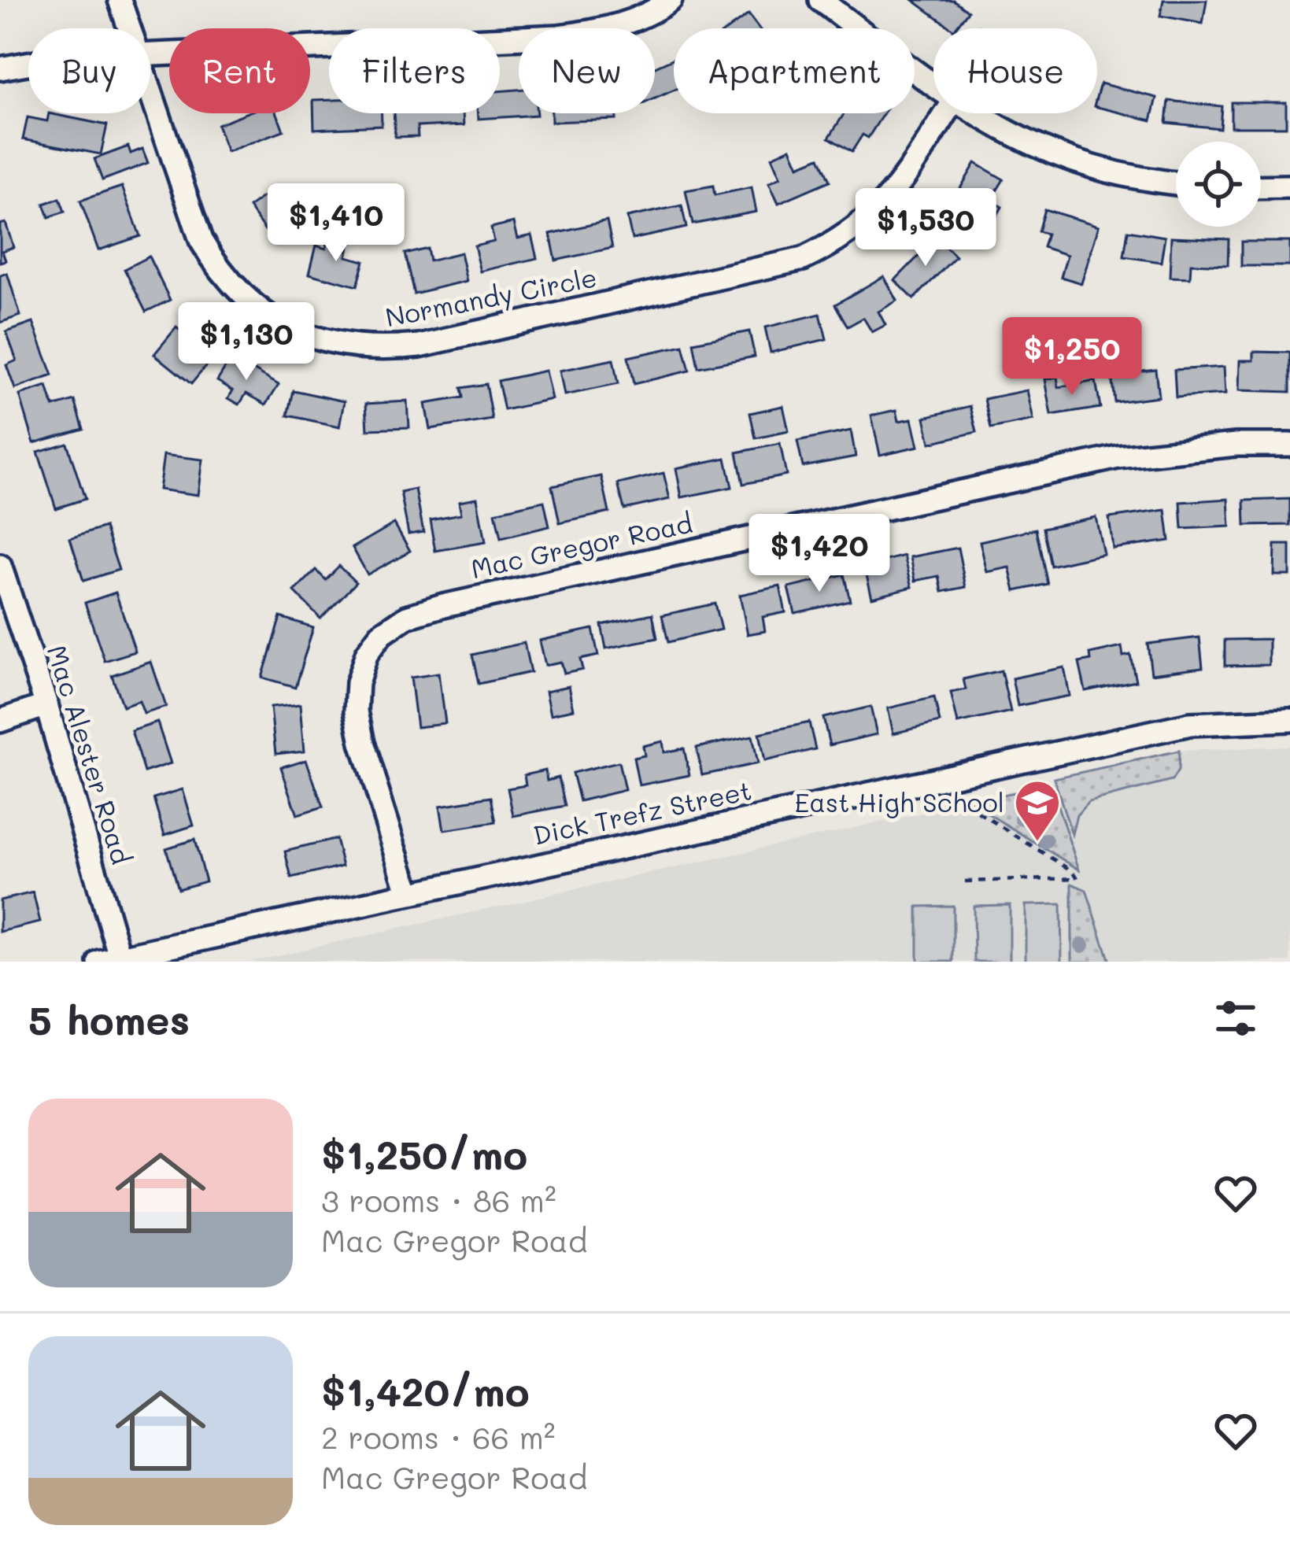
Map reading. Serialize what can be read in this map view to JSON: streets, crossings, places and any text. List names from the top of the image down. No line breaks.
{"streets":{"street":["Normandy Circle","Mac Gregor Road","Mac Alester Road","Dick Trefz Street"]},"crossings":[["Mac Gregor Road","Dick Trefz Street"],["Mac Alester Road","Dick Trefz Street"]],"places":{"school or university":["East High School"]},"page":{"chip":["Buy","Rent","Filters","New","Apartment","House"],"price":["$1,410","$1,530","$1,130","$1,250","$1,420"],"heading":"5 homes","list":[{"name":"$1,250/mo","note":"3 rooms · 86 m² · Mac Gregor Road"},{"name":"$1,420/mo","note":"2 rooms · 66 m² · Mac Gregor Road"}]}}
